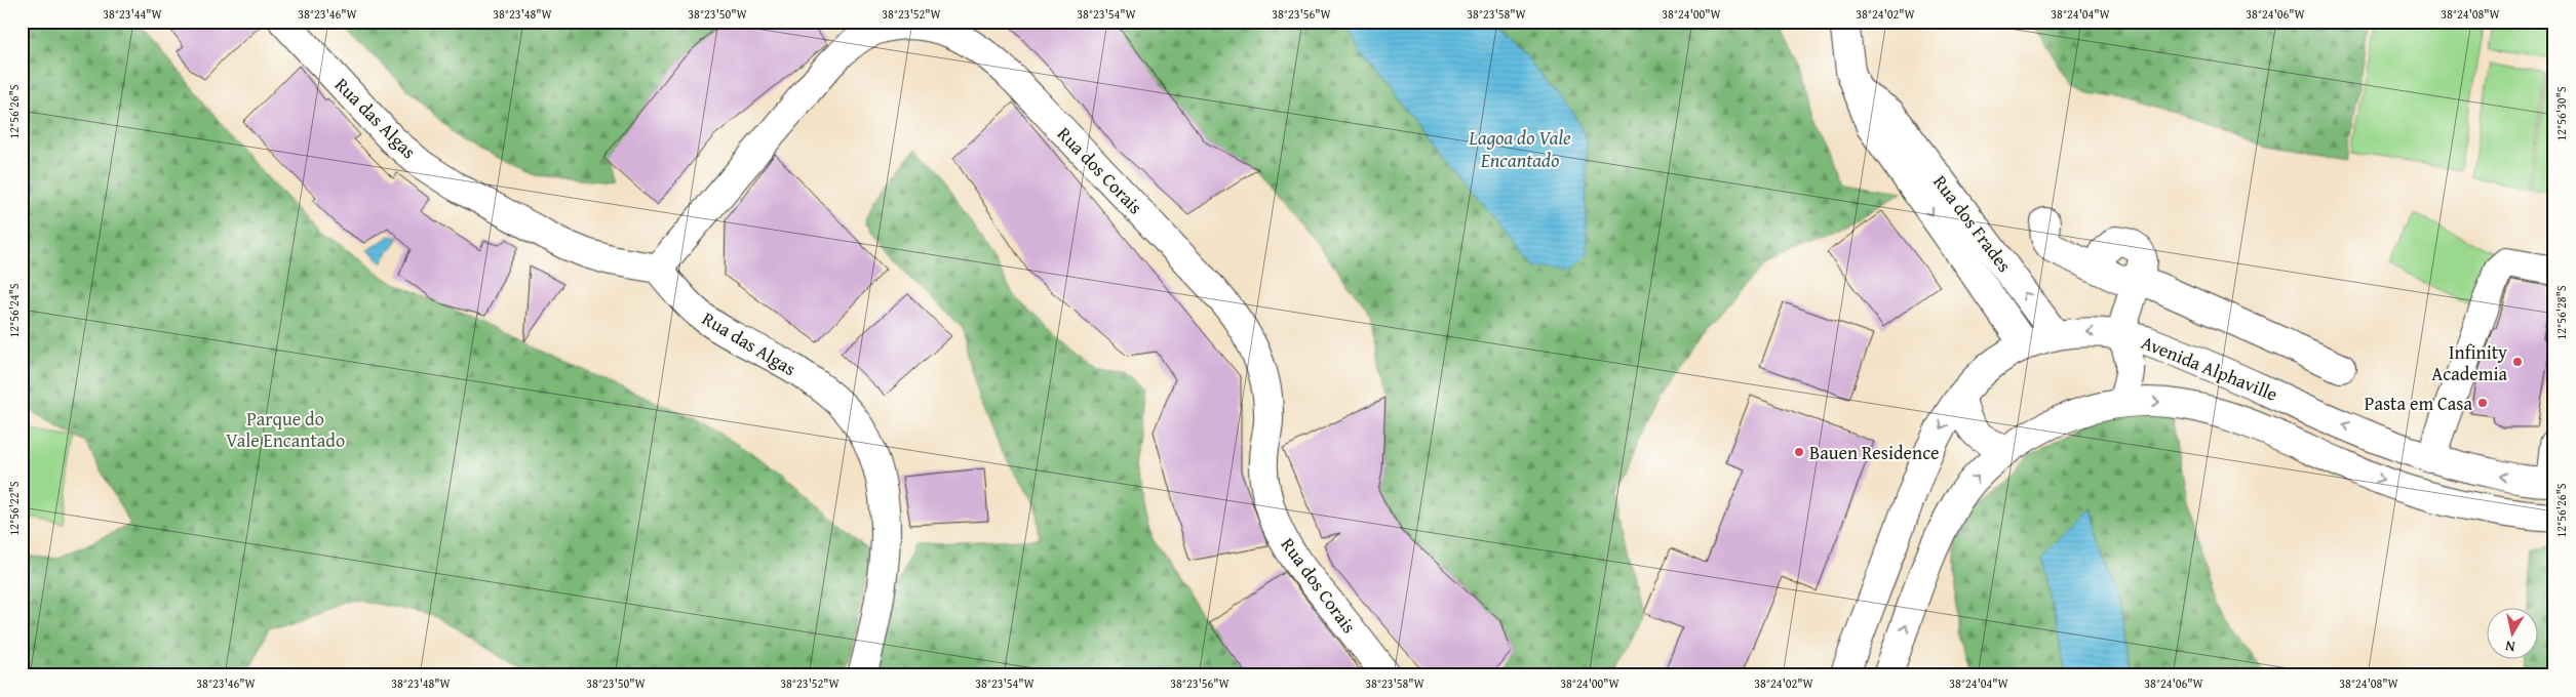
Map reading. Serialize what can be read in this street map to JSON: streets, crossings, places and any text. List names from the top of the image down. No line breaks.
{"streets":{"street":["Rua das Algas","Rua dos Corais","Rua dos Frades","Avenida Alphaville"]},"crossings":[["Rua das Algas","Rua dos Corais"],["Rua dos Frades","Avenida Alphaville"]],"water":["Lagoa do Vale Encantado"],"parks":["Parque do Vale Encantado"],"places":["Infinity Academia","Pasta em Casa","Bauen Residence"],"north":"bottom","coordinates":["38°23'44\"W","38°23'46\"W","38°23'48\"W","38°23'50\"W","38°23'52\"W","38°23'54\"W","38°23'56\"W","38°23'58\"W","38°24'00\"W","38°24'02\"W","38°24'04\"W","38°24'06\"W","38°24'08\"W","12°56'26\"S","12°56'30\"S","12°56'24\"S","12°56'28\"S","12°56'22\"S"]}
